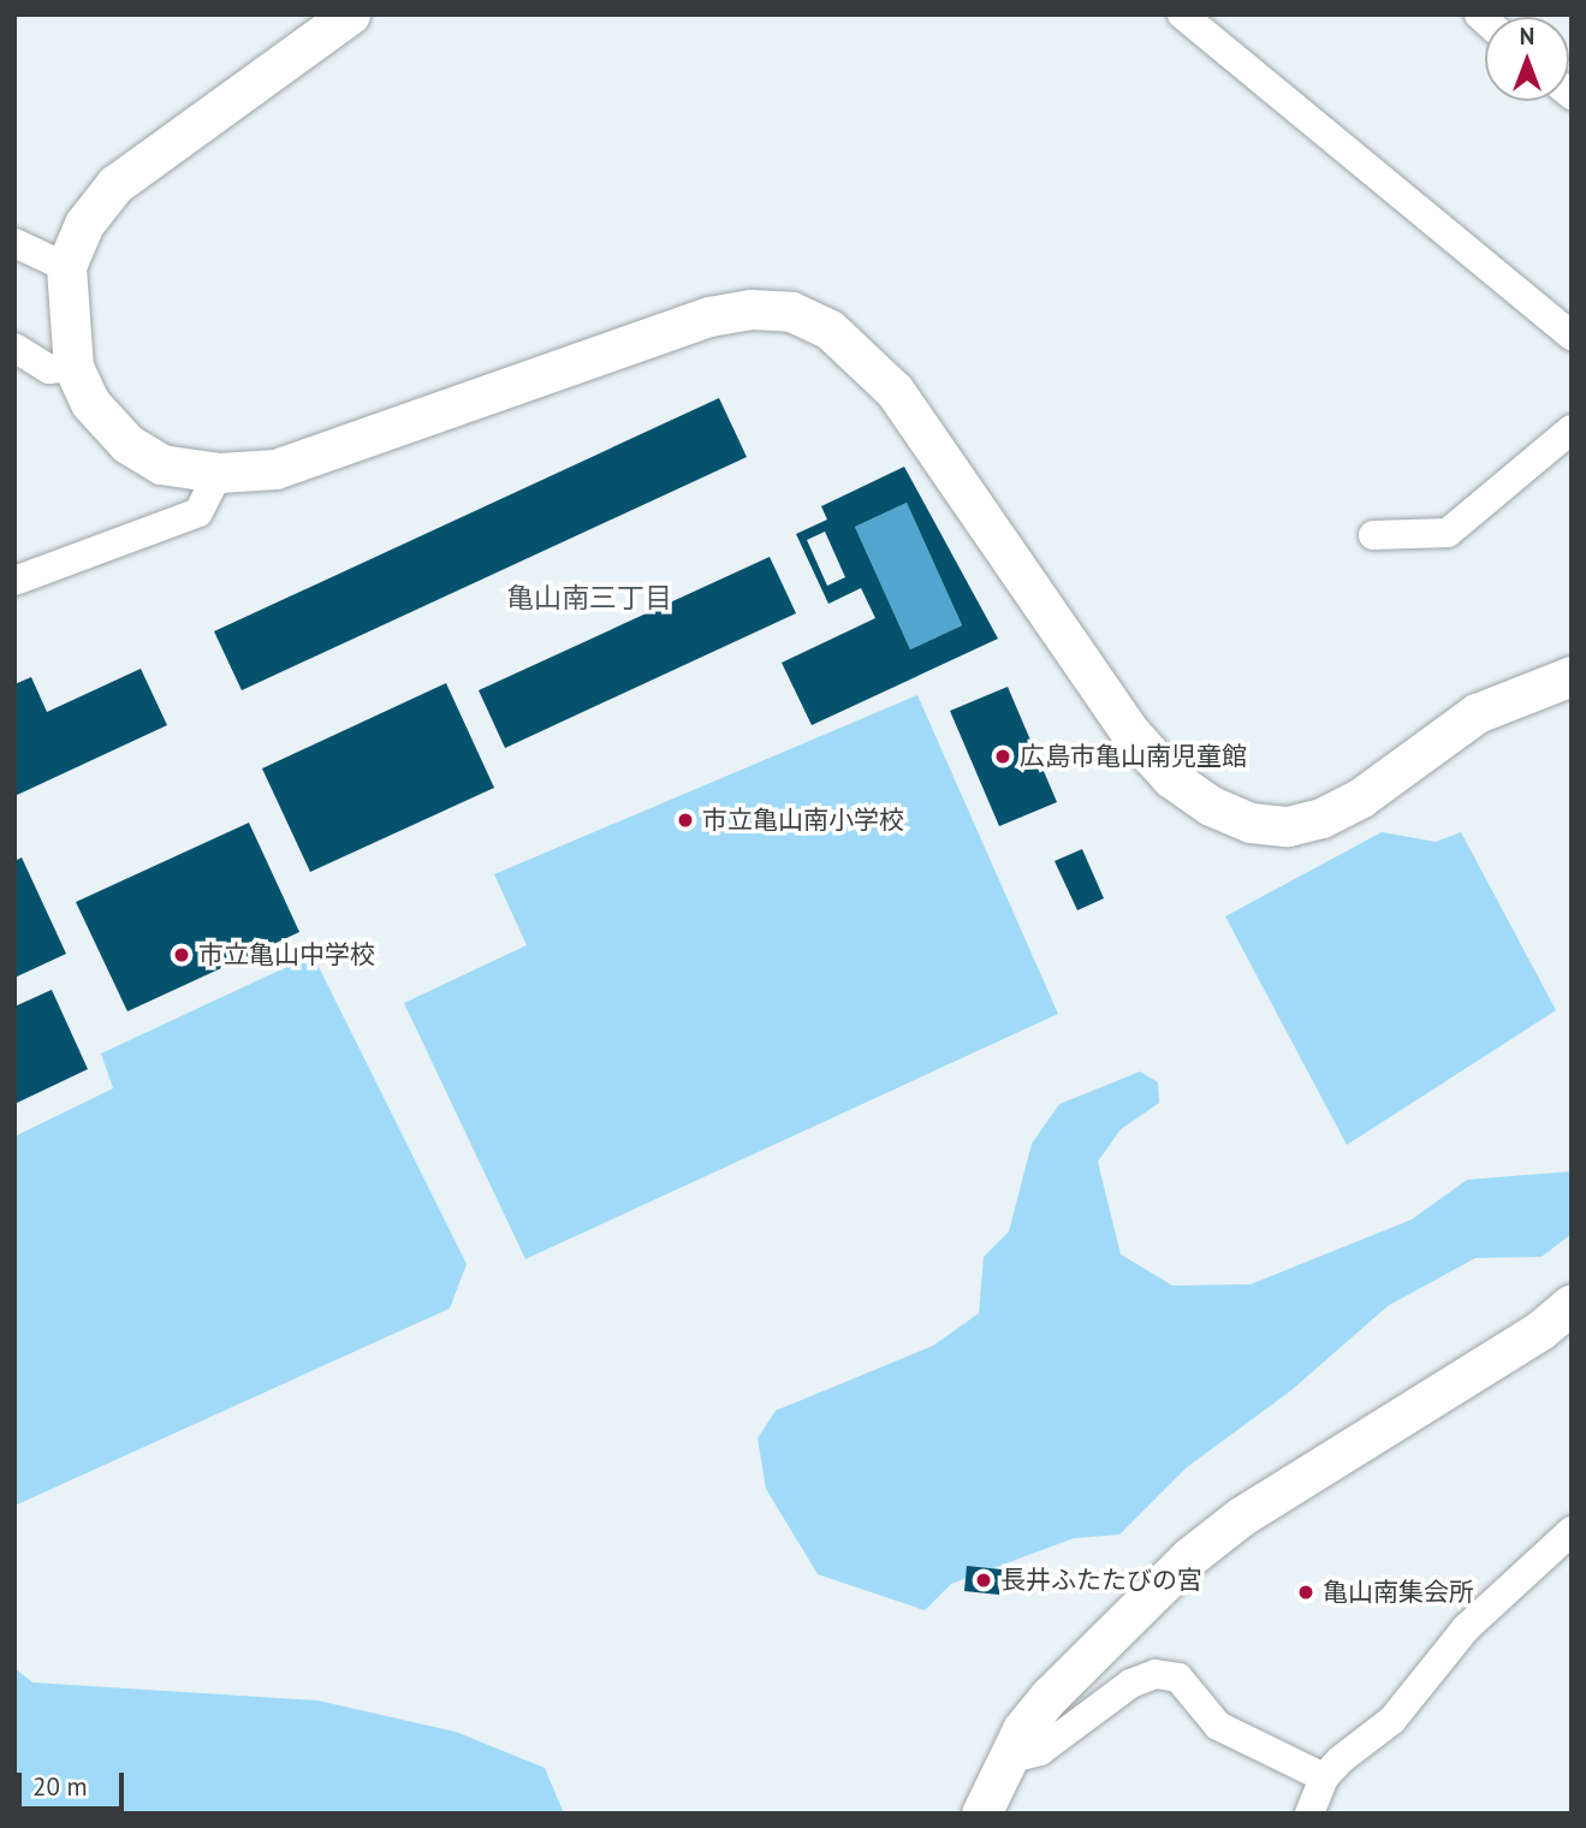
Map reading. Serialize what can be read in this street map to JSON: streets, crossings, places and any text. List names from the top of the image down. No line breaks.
{"districts":["亀山南三丁目"],"places":["広島市亀山南児童館","市立亀山南小学校","市立亀山中学校","長井ふたたびの宮","亀山南集会所"],"scale_bar":"20 m","north":"top"}
